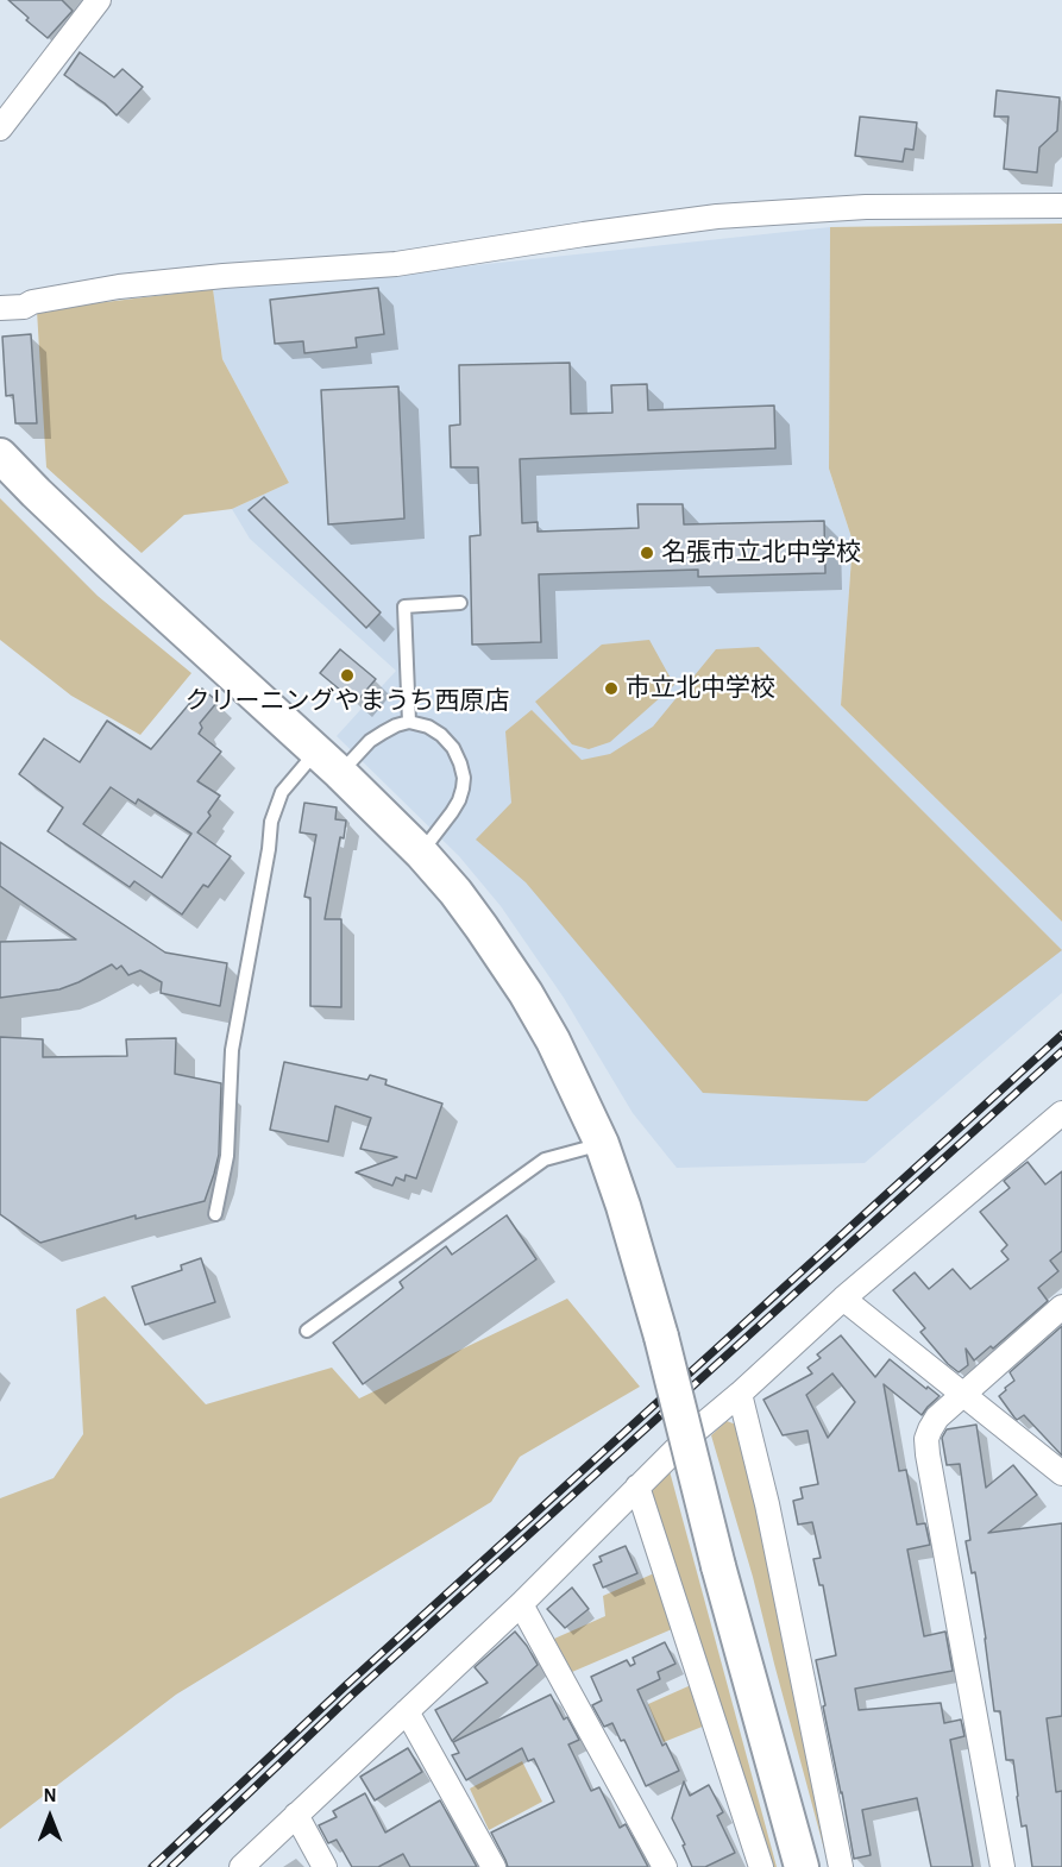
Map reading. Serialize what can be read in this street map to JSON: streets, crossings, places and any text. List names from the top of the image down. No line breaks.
{"places":["名張市立北中学校","クリーニングやまうち西原店","市立北中学校"],"north":"top"}
